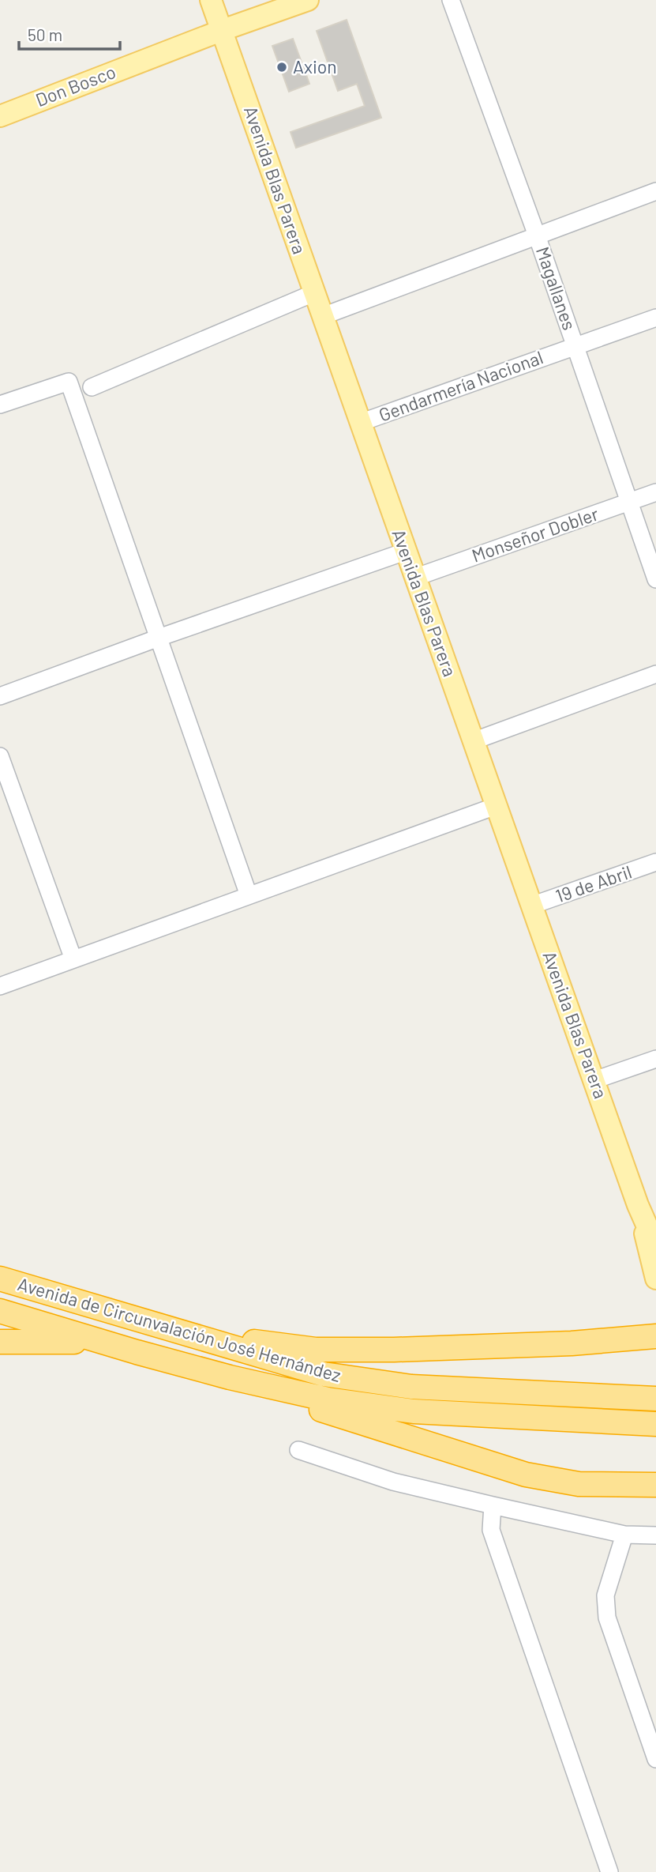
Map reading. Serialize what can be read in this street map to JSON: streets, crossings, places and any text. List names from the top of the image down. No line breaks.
{"streets":{"highway":["Avenida de Circunvalación José Hernández"],"main road":["Don Bosco","Avenida Blas Parera"],"street":["Magallanes","Gendarmería Nacional","Monseñor Dobler","19 de Abril"]},"crossings":[["Don Bosco","Avenida Blas Parera"],["Avenida Blas Parera","Gendarmería Nacional"],["Avenida Blas Parera","Monseñor Dobler"],["Avenida Blas Parera","19 de Abril"],["Magallanes","Gendarmería Nacional"],["Magallanes","Monseñor Dobler"]],"places":["Axion"],"scale_bar":"50 m"}
